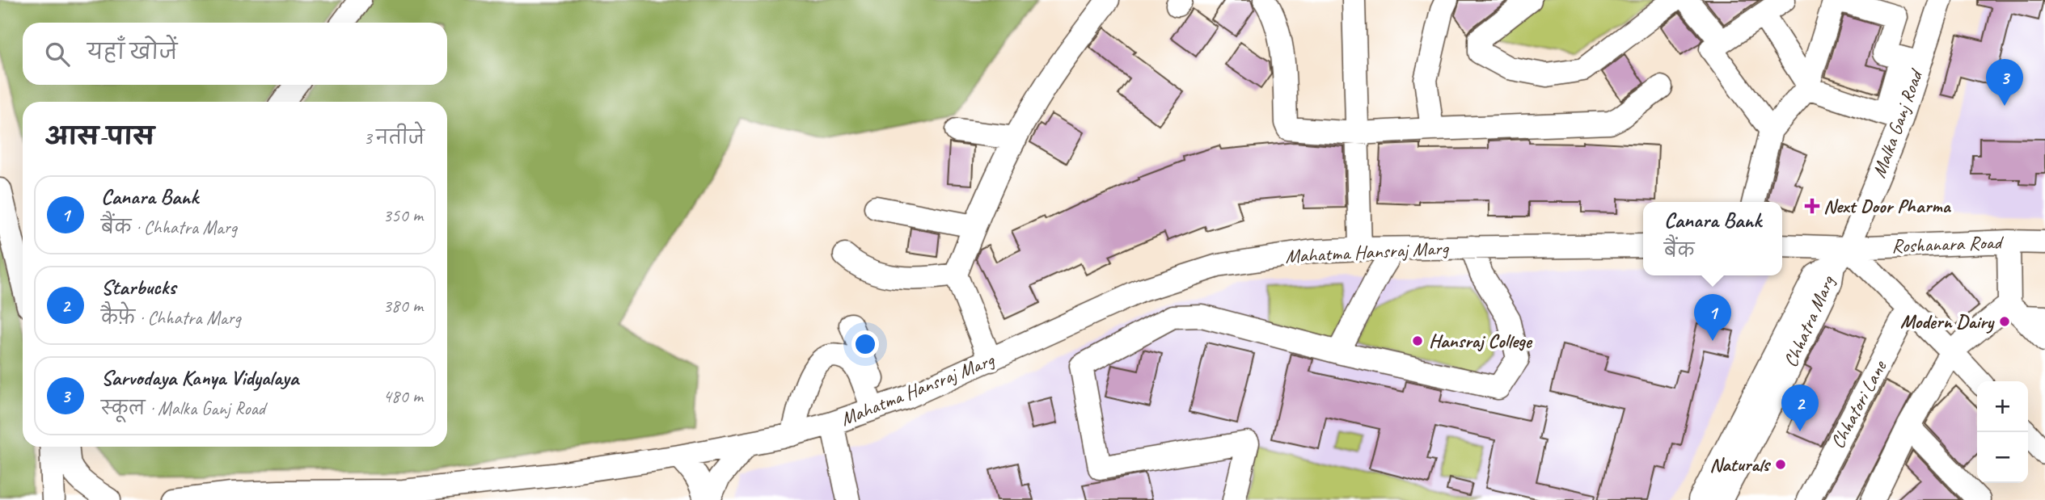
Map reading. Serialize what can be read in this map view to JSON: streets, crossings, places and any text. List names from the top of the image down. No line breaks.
{"streets":{"street":["Malka Ganj Road","Roshanara Road","Mahatma Hansraj Marg","Chhatra Marg","Chhatori Lane"]},"crossings":[["Malka Ganj Road","Roshanara Road"],["Malka Ganj Road","Chhatra Marg"]],"places":{"health":["Next Door Pharma"],"other":["Modern Dairy","Hansraj College","Naturals"]},"page":{"search":"यहाँ खोजें","pins":["3","1","2"],"heading":["आस-पास","3 नतीजे"],"list":[{"mark":"1","name":"Canara Bank","note":"बैंक · Chhatra Marg","value":"350 m"},{"mark":"2","name":"Starbucks","note":"कैफ़े · Chhatra Marg","value":"380 m"},{"mark":"3","name":"Sarvodaya Kanya Vidyalaya","note":"स्कूल · Malka Ganj Road","value":"480 m"}],"popup":["Canara Bank","बैंक"],"map_buttons":["+","−"]}}
